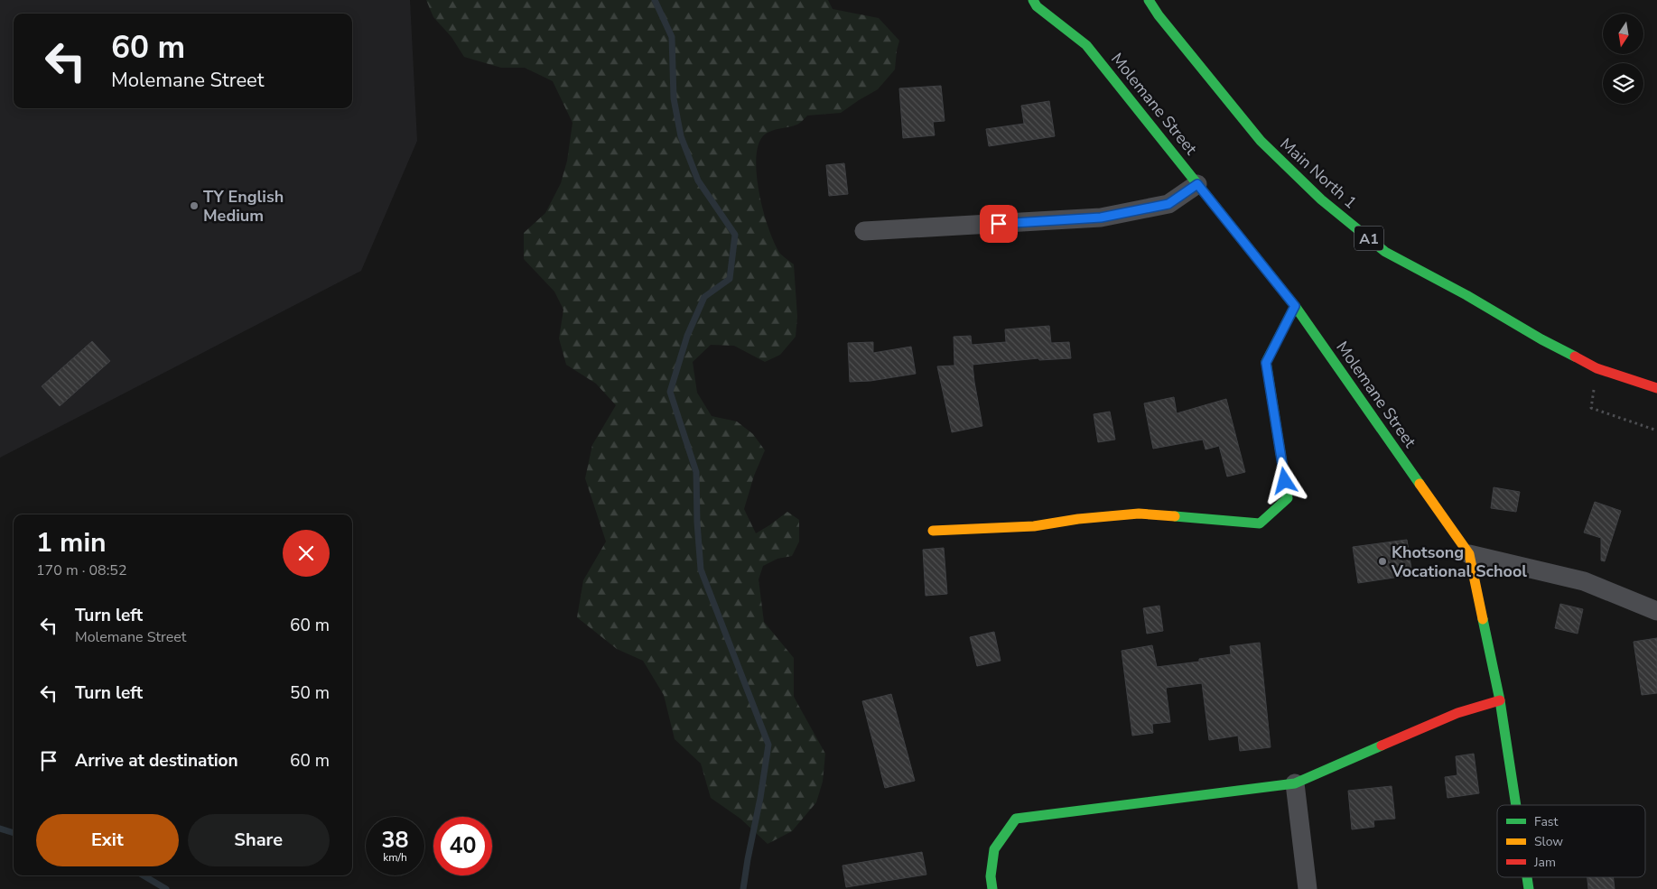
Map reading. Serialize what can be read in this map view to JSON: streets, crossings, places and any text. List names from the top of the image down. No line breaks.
{"streets":{"street":["Molemane Street","Main North 1","A1"]},"places":["TY English Medium","Khotsong Vocational School"],"legend":["Fast","Slow","Jam"],"north":"bottom","page":{"turn":["60 m","Molemane Street"],"heading":["1 min","170 m · 08:52"],"list":[{"name":"Turn left","note":"Molemane Street","value":"60 m"},{"name":"Turn left","value":"50 m"},{"name":"Arrive at destination","value":"60 m"}],"buttons":["Exit","Share"],"speed":"38 km/h","limit":"40"}}
